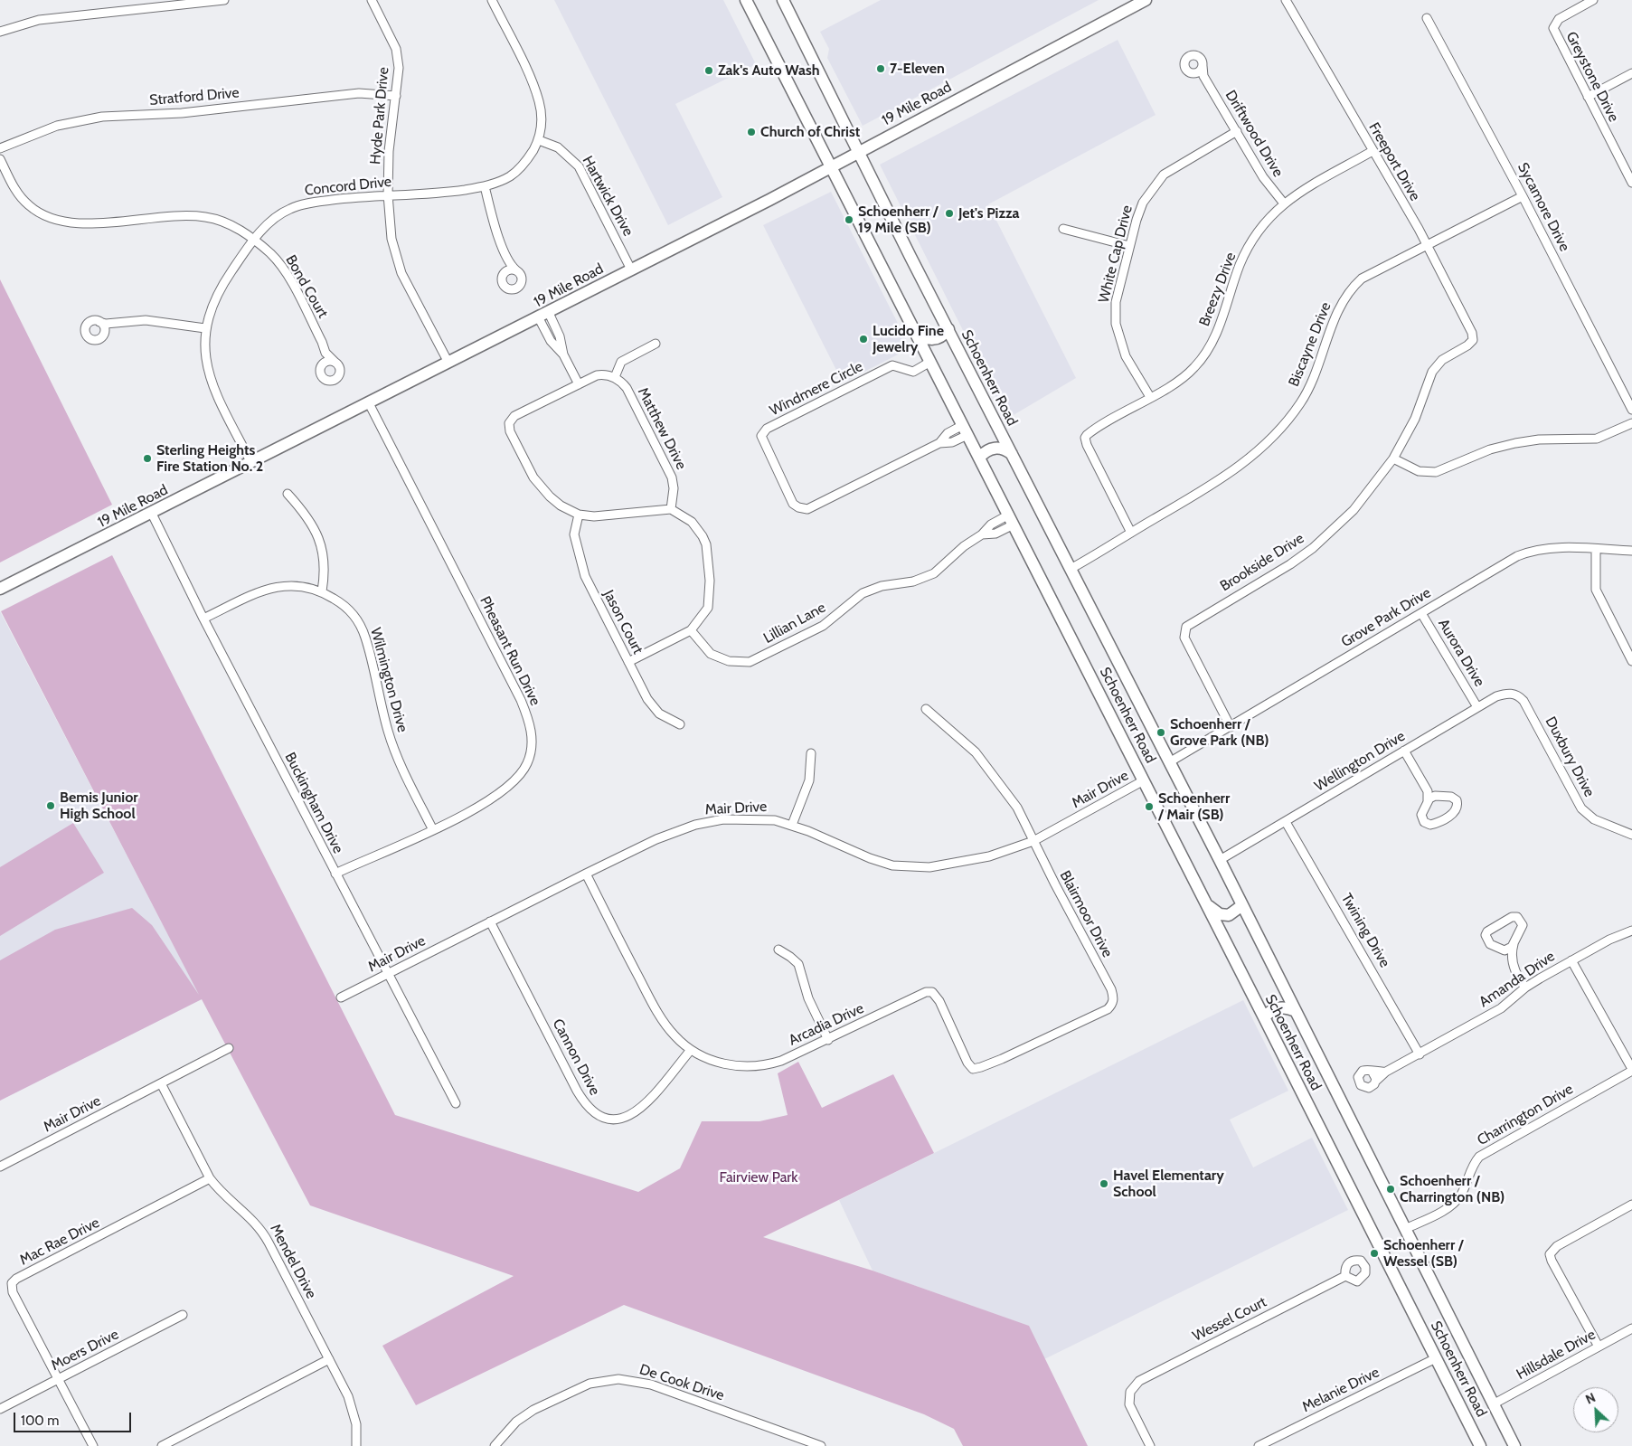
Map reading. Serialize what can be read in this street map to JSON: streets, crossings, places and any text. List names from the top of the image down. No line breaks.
{"streets":{"main road":["19 Mile Road","Schoenherr Road"],"street":["Greystone Drive","Stratford Drive","Hyde Park Drive","Driftwood Drive","Freeport Drive","Concord Drive","Hartwick Drive","Sycamore Drive","White Cap Drive","Bond Court","Breezy Drive","Biscayne Drive","Windmere Circle","Matthew Drive","Brookside Drive","Grove Park Drive","Jason Court","Lillian Lane","Pheasant Run Drive","Aurora Drive","Wilmington Drive","Duxbury Drive","Wellington Drive","Mair Drive","Buckingham Drive","Blairmoor Drive","Twining Drive","Amanda Drive","Arcadia Drive","Cannon Drive","Charrington Drive","Mac Rae Drive","Mendel Drive","Wessel Court","Moers Drive","Hillsdale Drive","De Cook Drive","Melanie Drive"]},"crossings":[["Stratford Drive","Hyde Park Drive"],["19 Mile Road","Hyde Park Drive"],["19 Mile Road","Concord Drive"],["19 Mile Road","Hartwick Drive"],["19 Mile Road","Schoenherr Road"],["19 Mile Road","Pheasant Run Drive"],["19 Mile Road","Buckingham Drive"],["Hyde Park Drive","Concord Drive"],["Driftwood Drive","White Cap Drive"],["Driftwood Drive","Breezy Drive"],["Freeport Drive","Breezy Drive"],["Freeport Drive","Biscayne Drive"],["Freeport Drive","Brookside Drive"],["Concord Drive","Hartwick Drive"],["Concord Drive","Bond Court"],["Sycamore Drive","Biscayne Drive"],["White Cap Drive","Breezy Drive"],["Breezy Drive","Biscayne Drive"],["Biscayne Drive","Schoenherr Road"],["Schoenherr Road","Windmere Circle"],["Schoenherr Road","Grove Park Drive"],["Schoenherr Road","Lillian Lane"],["Schoenherr Road","Wellington Drive"],["Schoenherr Road","Mair Drive"],["Schoenherr Road","Charrington Drive"],["Schoenherr Road","Hillsdale Drive"],["Schoenherr Road","Melanie Drive"],["Matthew Drive","Jason Court"],["Brookside Drive","Grove Park Drive"],["Grove Park Drive","Aurora Drive"],["Pheasant Run Drive","Wilmington Drive"],["Pheasant Run Drive","Buckingham Drive"],["Aurora Drive","Wellington Drive"],["Wilmington Drive","Buckingham Drive"],["Duxbury Drive","Wellington Drive"],["Wellington Drive","Twining Drive"],["Mair Drive","Buckingham Drive"],["Mair Drive","Blairmoor Drive"],["Mair Drive","Arcadia Drive"],["Mair Drive","Cannon Drive"],["Mair Drive","Mendel Drive"],["Blairmoor Drive","Arcadia Drive"],["Twining Drive","Amanda Drive"],["Arcadia Drive","Cannon Drive"],["Mac Rae Drive","Mendel Drive"],["Mac Rae Drive","Moers Drive"]],"parks":["Fairview Park"],"places":["7-Eleven","Zak's Auto Wash","Church of Christ","Jet's Pizza","Schoenherr / 19 Mile (SB)","Lucido Fine Jewelry","Sterling Heights Fire Station No. 2","Schoenherr / Grove Park (NB)","Bemis Junior High School","Schoenherr / Mair (SB)","Havel Elementary School","Schoenherr / Charrington (NB)","Schoenherr / Wessel (SB)"],"scale_bar":"100 m","north":"top left"}
